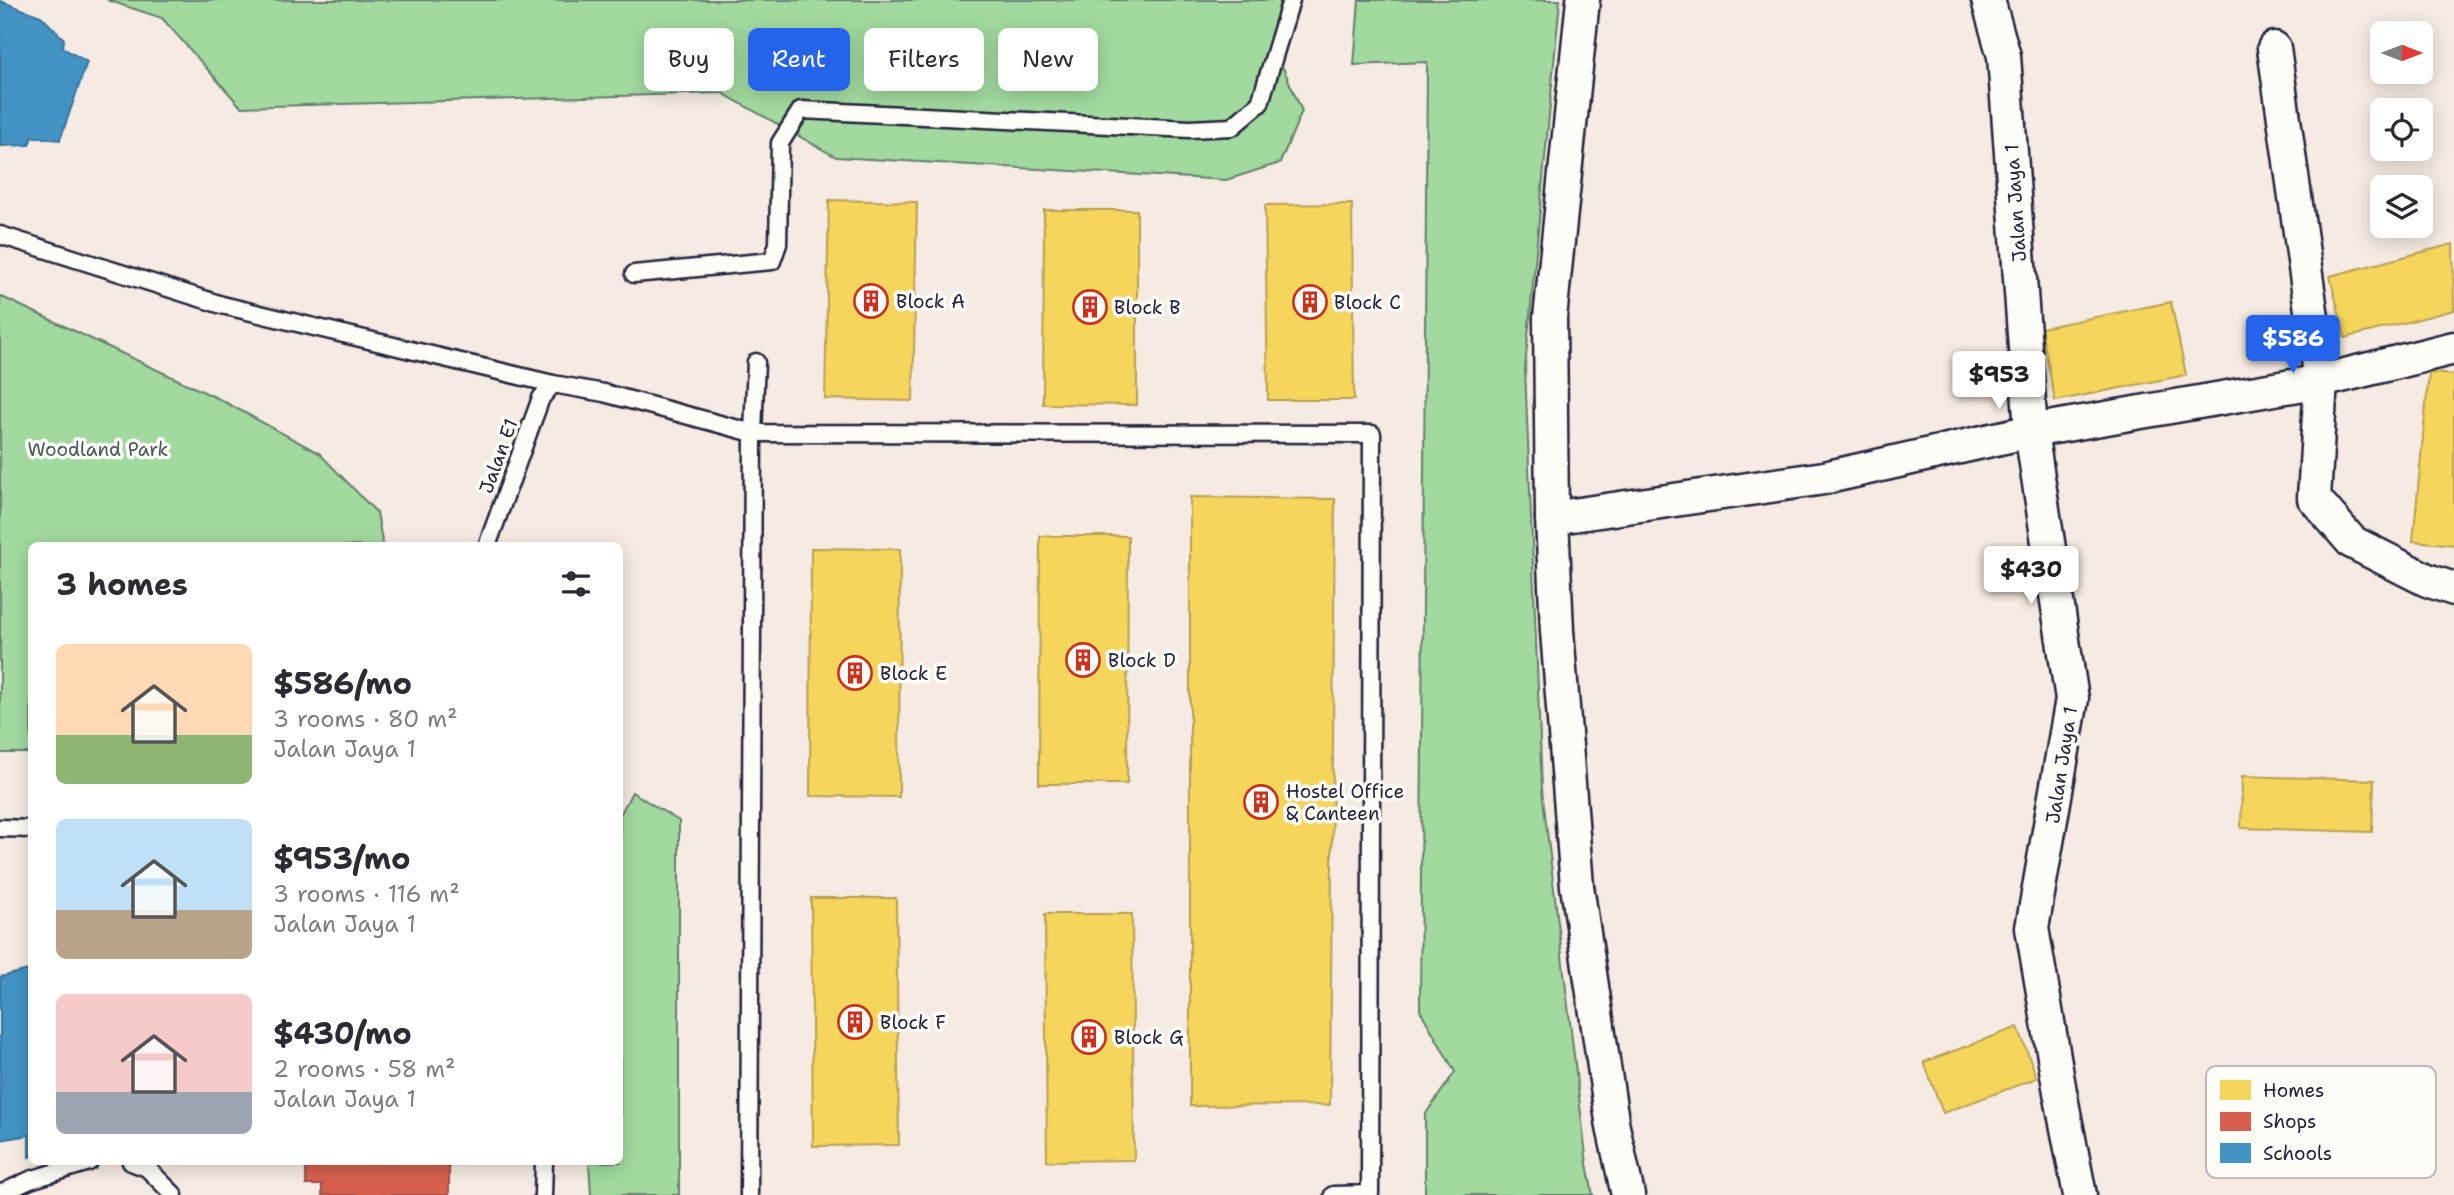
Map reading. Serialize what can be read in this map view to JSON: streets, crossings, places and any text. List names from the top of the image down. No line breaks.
{"streets":{"street":["Jalan Jaya 1"],"lane":["Jalan E1"]},"parks":["Woodland Park"],"places":{"building":["Block A","Block C","Block B","Block D","Block E","Hostel Office & Canteen","Block F","Block G"]},"legend":["Homes","Shops","Schools"],"north":"right","page":{"chip":["Buy","Rent","Filters","New"],"price":["$586","$953","$430"],"heading":"3 homes","list":[{"name":"$586/mo","note":"3 rooms · 80 m² · Jalan Jaya 1"},{"name":"$953/mo","note":"3 rooms · 116 m² · Jalan Jaya 1"},{"name":"$430/mo","note":"2 rooms · 58 m² · Jalan Jaya 1"}]}}
